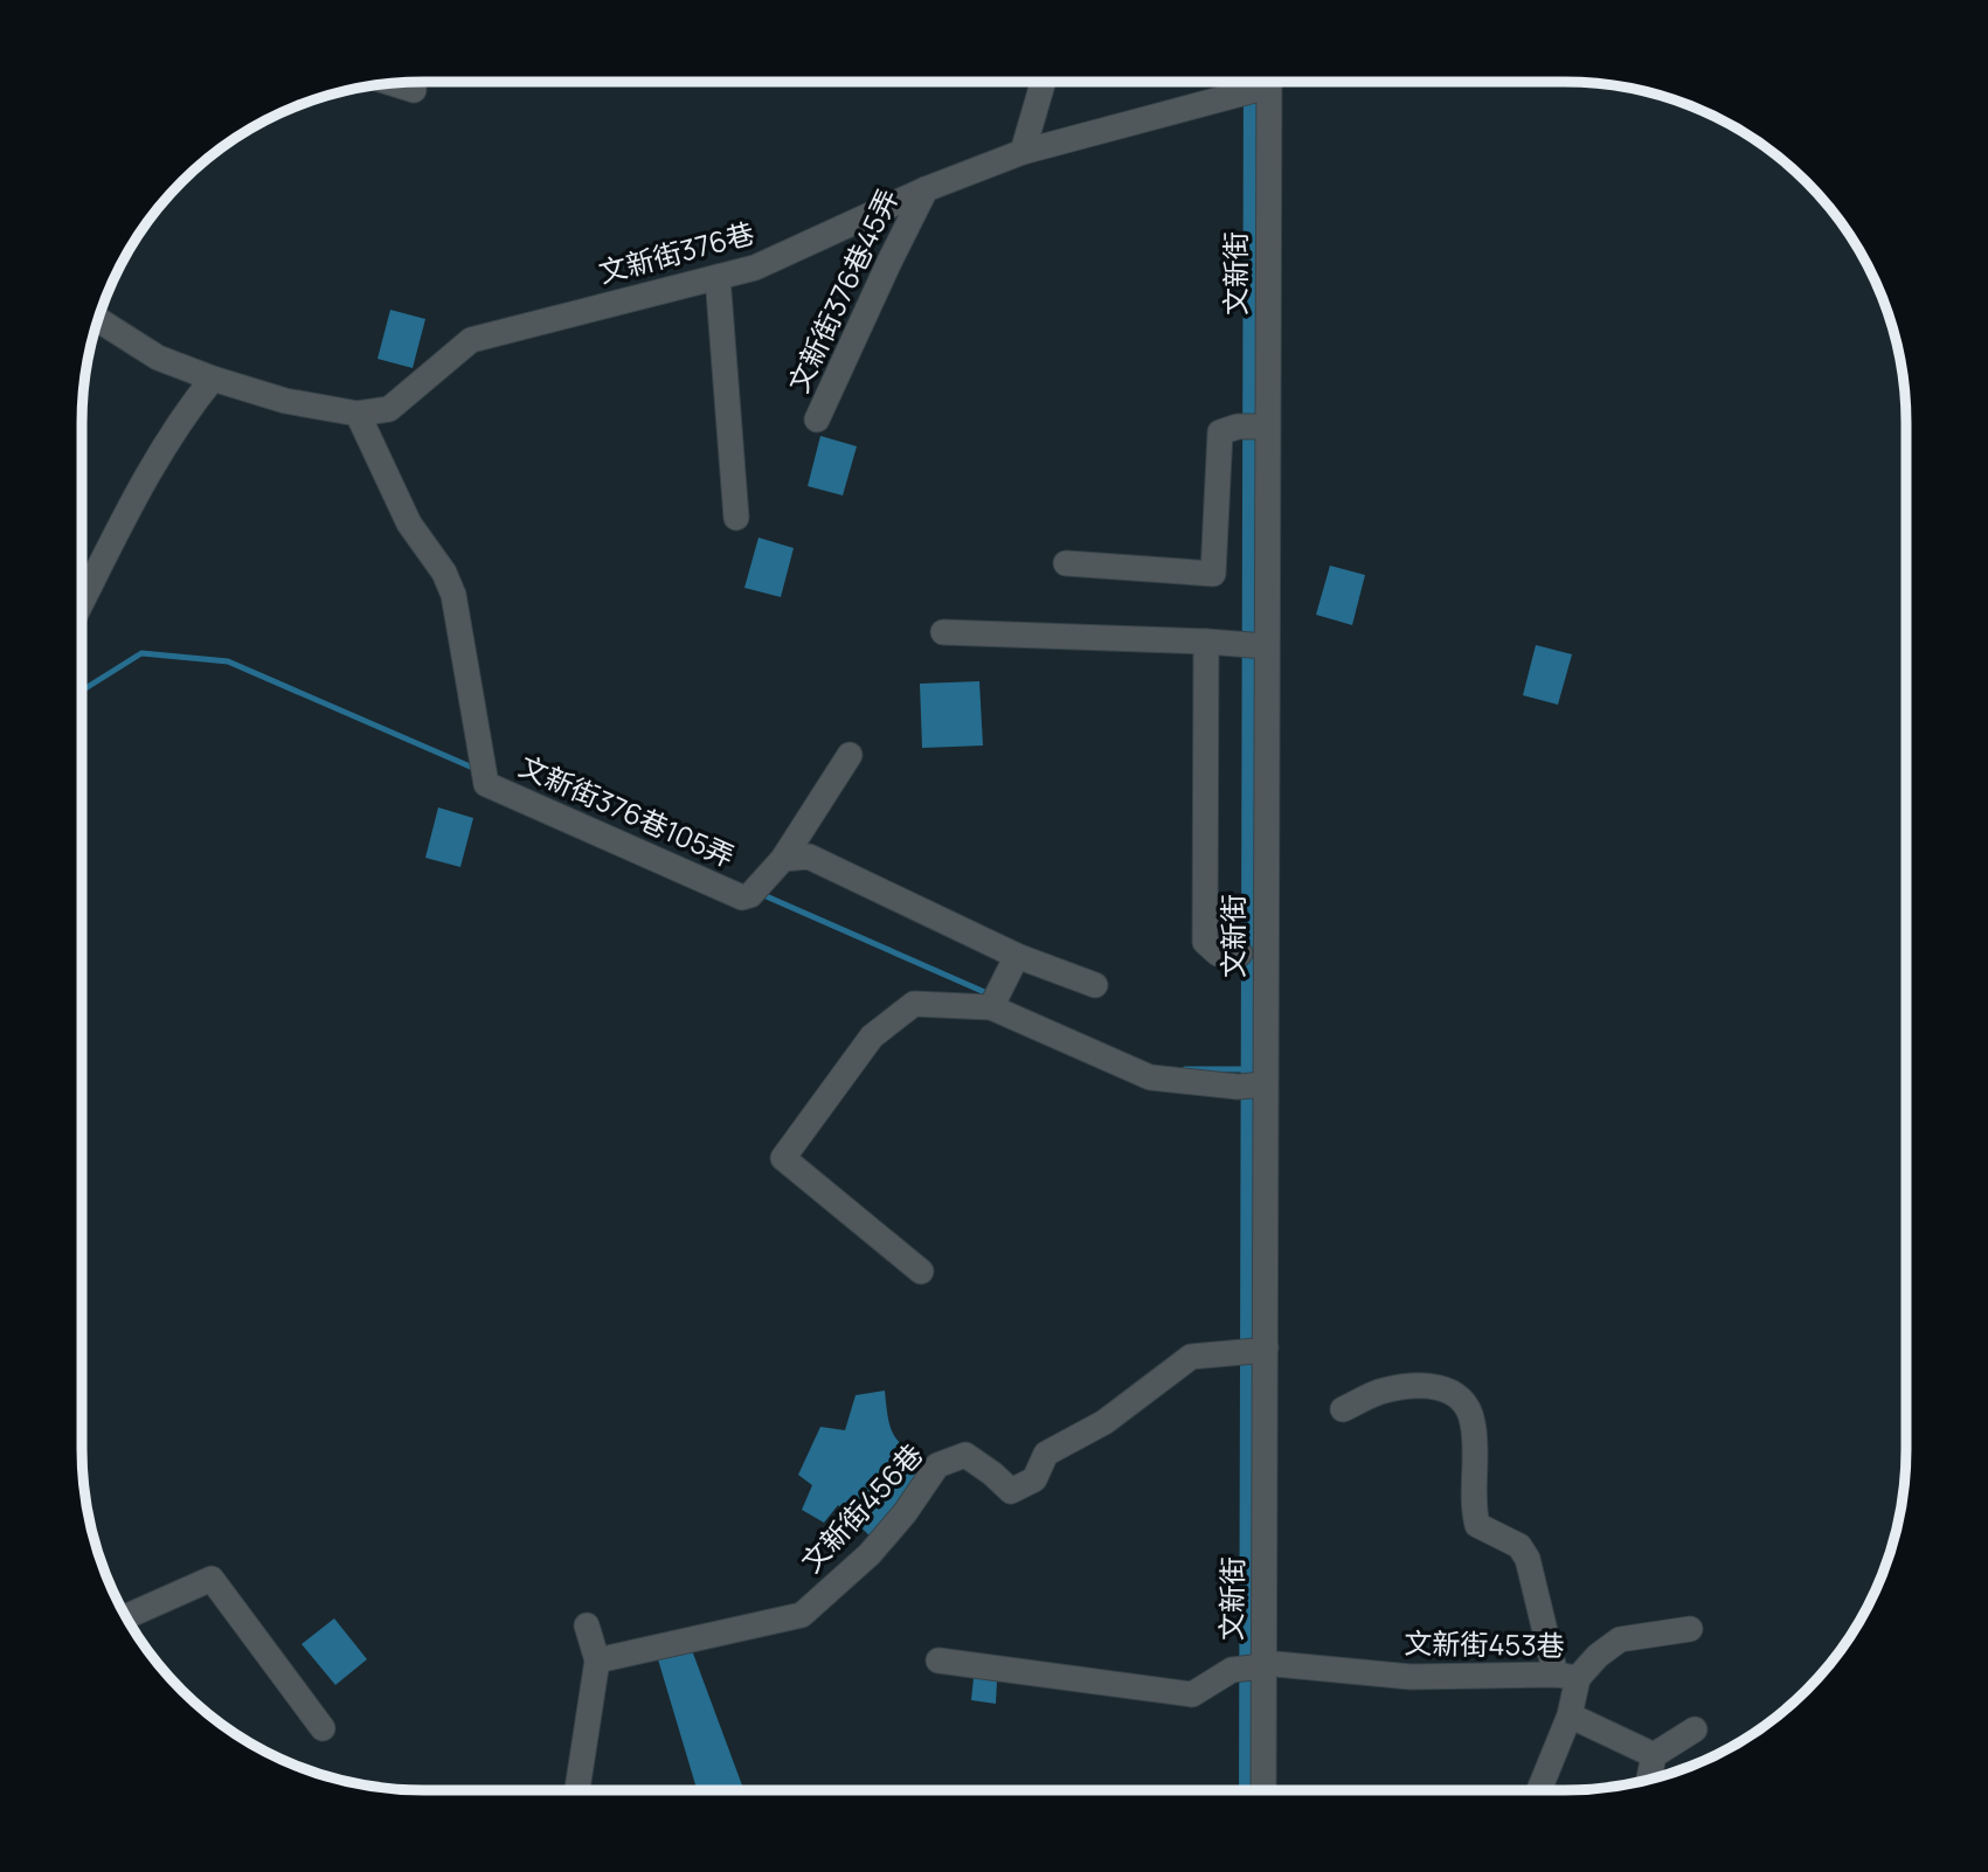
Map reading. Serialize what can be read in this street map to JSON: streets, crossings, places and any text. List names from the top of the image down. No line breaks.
{"streets":{"street":["文新街376巷","文新街","文新街376巷45弄","文新街376巷105弄","文新街456巷","文新街453巷"]},"crossings":[["文新街376巷","文新街376巷45弄"],["文新街376巷","文新街376巷105弄"],["文新街","文新街456巷"],["文新街","文新街453巷"]]}
